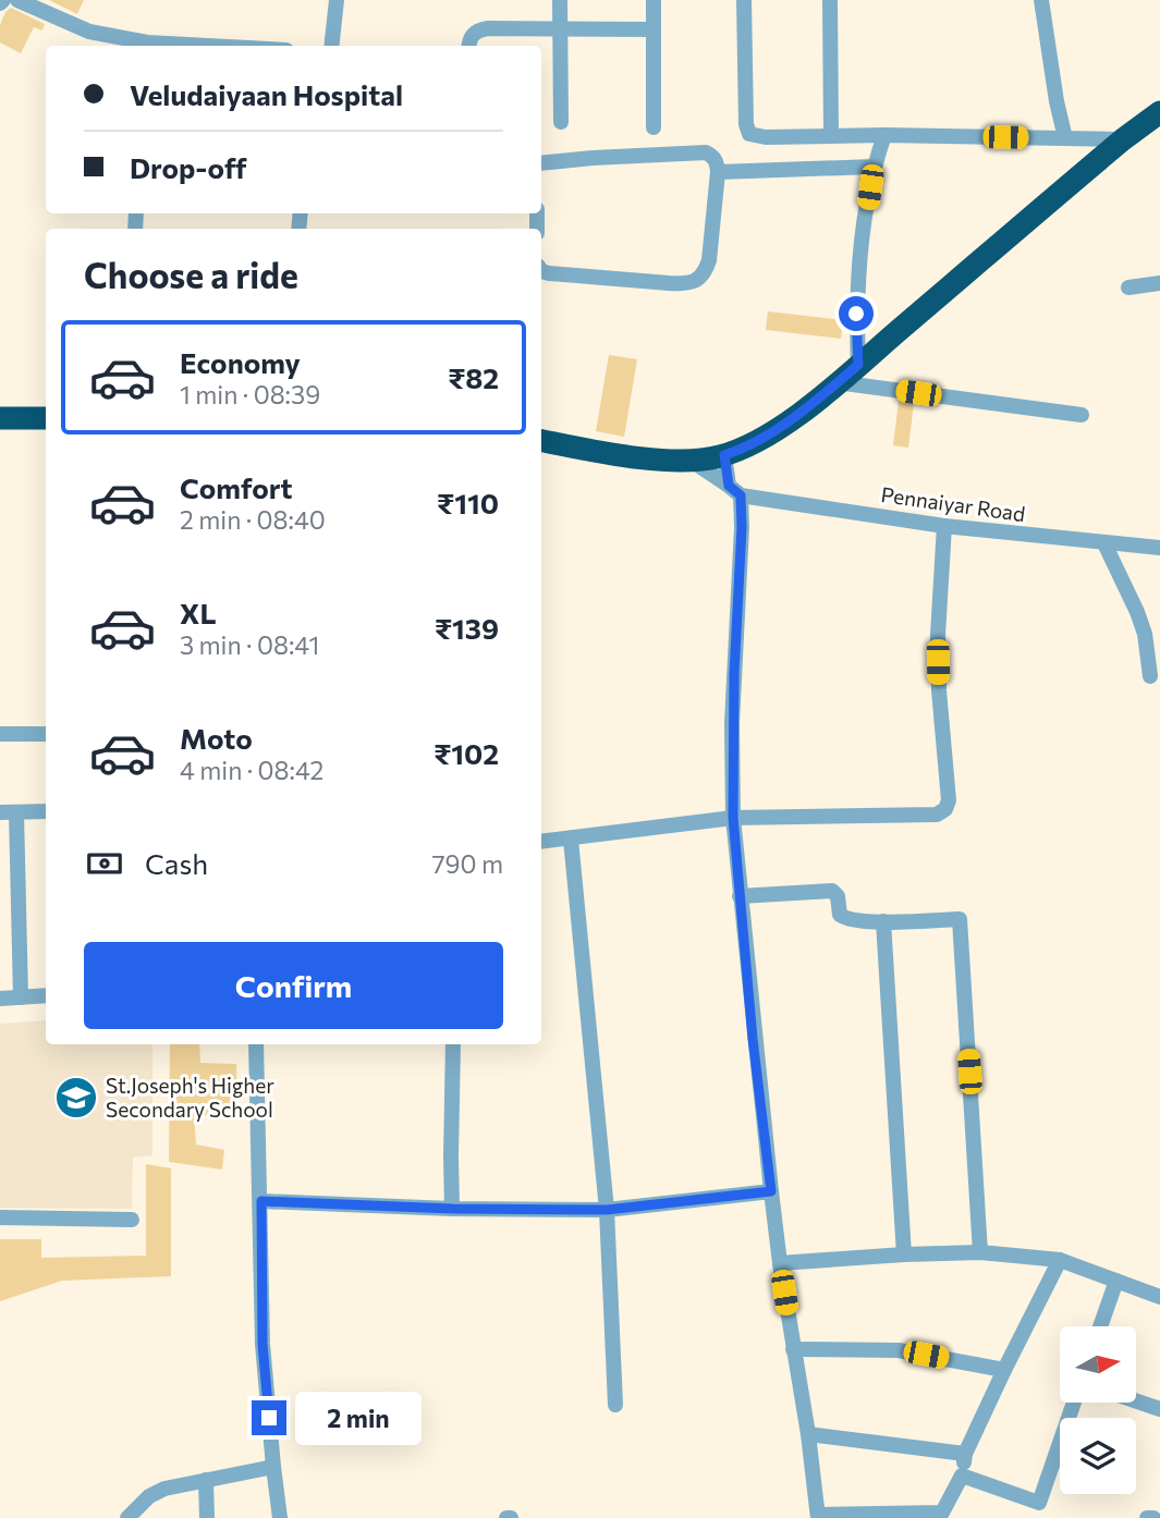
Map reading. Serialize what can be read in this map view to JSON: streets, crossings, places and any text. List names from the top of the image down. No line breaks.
{"streets":{"street":["Pennaiyar Road"]},"places":{"school or university":["St.Joseph's Higher Secondary School"]},"north":"right","page":{"banner":["Veludaiyaan Hospital","Drop-off"],"heading":"Choose a ride","list":[{"name":"Economy","note":"1 min · 08:39","value":"₹82"},{"name":"Comfort","note":"2 min · 08:40","value":"₹110"},{"name":"XL","note":"3 min · 08:41","value":"₹139"},{"name":"Moto","note":"4 min · 08:42","value":"₹102"}],"pay":["Cash","790 m"],"buttons":"Confirm","bubble":"2 min"}}
